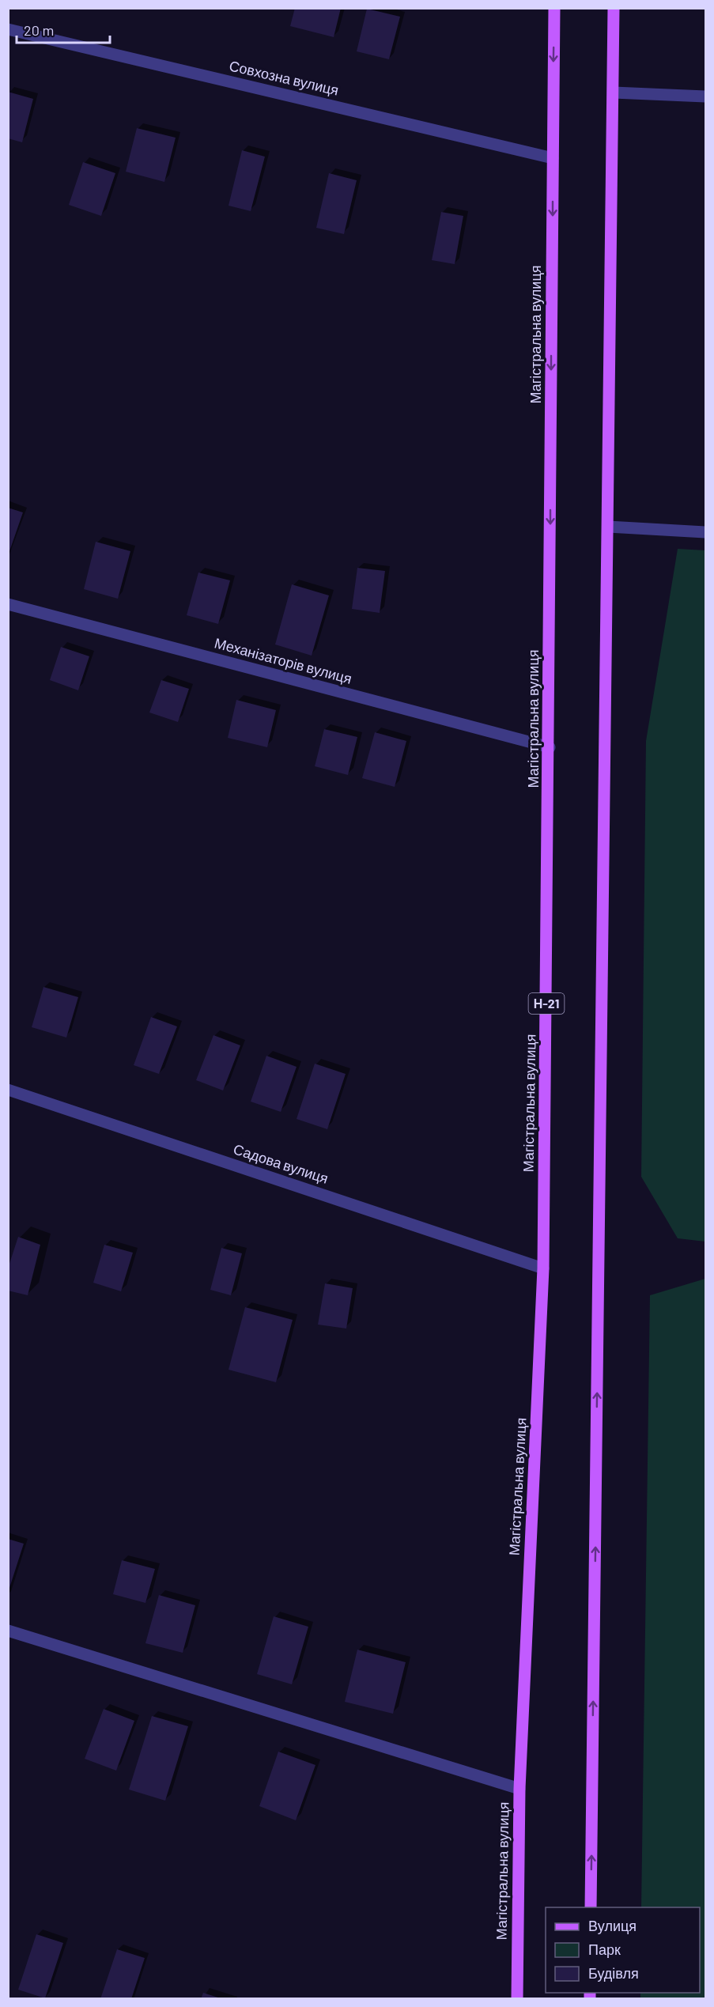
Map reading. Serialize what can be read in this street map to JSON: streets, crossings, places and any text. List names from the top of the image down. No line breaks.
{"streets":{"main road":["Магістральна вулиця","Н-21"],"street":["Совхозна вулиця","Механізаторів вулиця","Садова вулиця"]},"crossings":[["Совхозна вулиця","Магістральна вулиця"],["Магістральна вулиця","Механізаторів вулиця"],["Магістральна вулиця","Садова вулиця"]],"legend":["Вулиця","Парк","Будівля"],"scale_bar":"20 m"}
